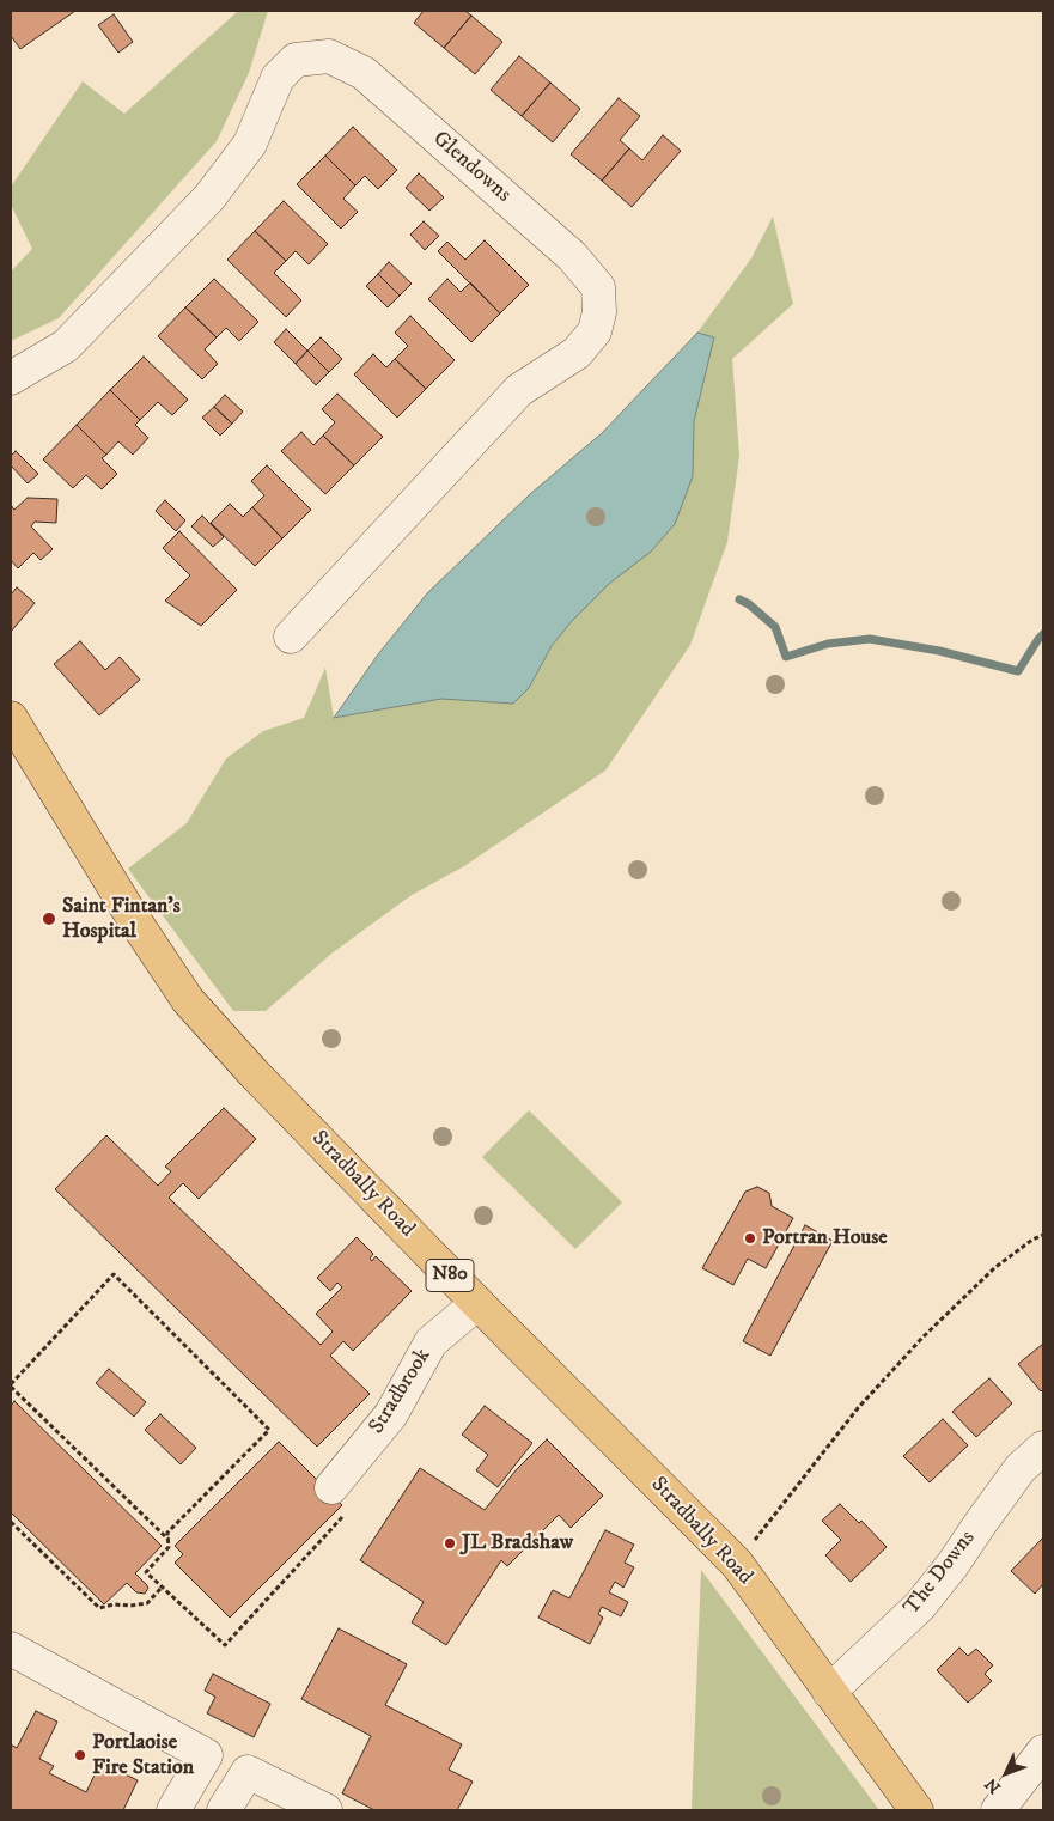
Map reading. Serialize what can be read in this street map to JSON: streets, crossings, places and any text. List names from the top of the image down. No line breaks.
{"streets":{"main road":["Stradbally Road","N80"],"street":["Glendowns","Stradbrook","The Downs"]},"crossings":[["Stradbally Road","Stradbrook"],["Stradbally Road","The Downs"]],"places":["Saint Fintan's Hospital","Portran House","JL Bradshaw","Portlaoise Fire Station"],"north":"bottom left"}
